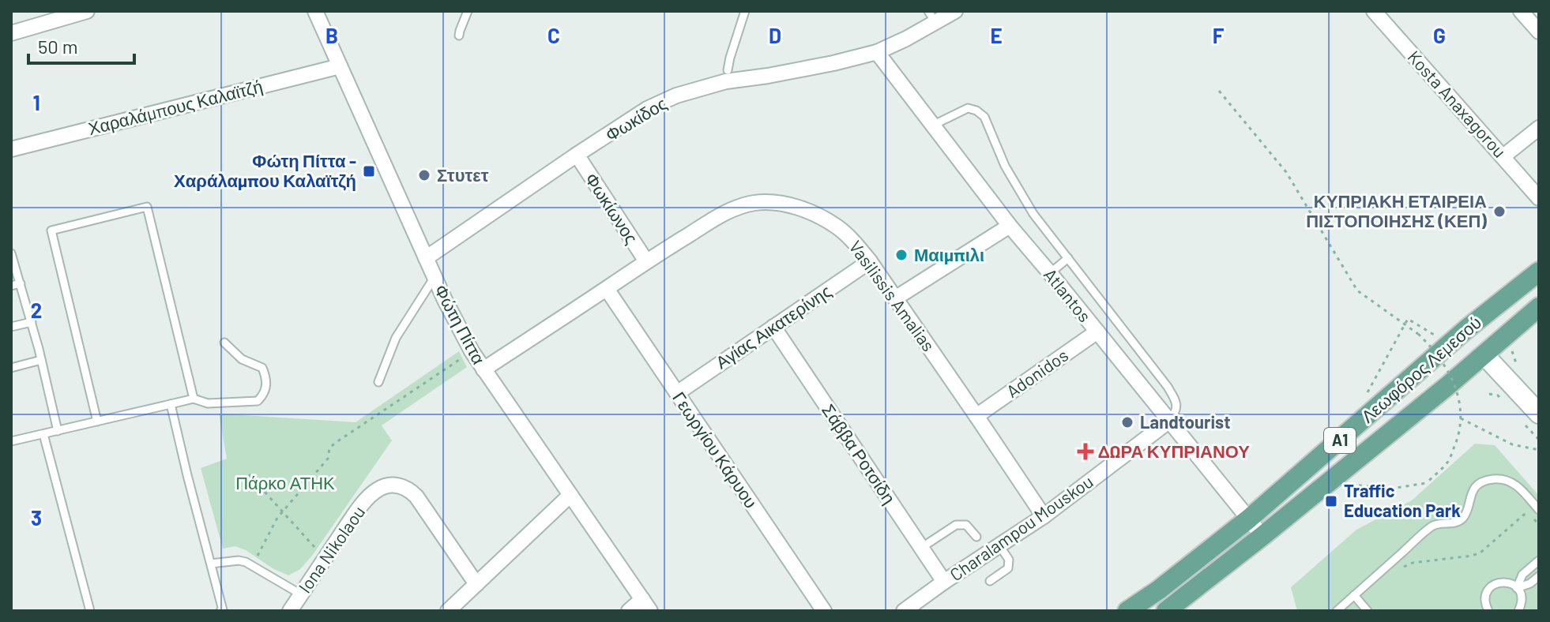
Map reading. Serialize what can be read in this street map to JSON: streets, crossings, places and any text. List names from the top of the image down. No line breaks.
{"streets":{"main road":["Λεωφόρος Λεμεσού","A1"],"street":["Kosta Anaxagorou","Χαραλάμπους Καλαϊτζή","Φωκίδος","Φωκίωνος","Atlantos","Vasilissis Amalias","Φώτη Πίττα","Αγίας Αικατερίνης","Adonidos","Γεωργίου Κάρυου","Σάββα Ροτσίδη","Charalampou Mouskou","Iona Nikolaou"]},"crossings":[["Χαραλάμπους Καλαϊτζή","Φώτη Πίττα"],["Φωκίδος","Φωκίωνος"],["Φωκίδος","Atlantos"],["Φωκίδος","Φώτη Πίττα"],["Φωκίωνος","Vasilissis Amalias"],["Atlantos","Λεωφόρος Λεμεσού"],["Atlantos","Adonidos"],["Atlantos","Charalampou Mouskou"],["Vasilissis Amalias","Φώτη Πίττα"],["Vasilissis Amalias","Αγίας Αικατερίνης"],["Vasilissis Amalias","Adonidos"],["Vasilissis Amalias","Γεωργίου Κάρυου"],["Vasilissis Amalias","Charalampou Mouskou"],["Αγίας Αικατερίνης","Γεωργίου Κάρυου"],["Αγίας Αικατερίνης","Σάββα Ροτσίδη"],["Σάββα Ροτσίδη","Charalampou Mouskou"]],"parks":["Πάρκο ΑΤΗΚ"],"places":{"transit":["Φώτη Πίττα - Χαράλαμπου Καλαϊτζή","Traffic Education Park"],"other":["Στυτετ","ΚΥΠΡΙΑΚΗ ΕΤΑΙΡΕΙΑ ΠΙΣΤΟΠΟΙΗΣΗΣ (ΚΕΠ)","Μαιμπιλι","Landtourist"],"health":["ΔΩΡΑ ΚΥΠΡΙΑΝΟΥ"]},"scale_bar":"50 m","grid":{"columns":["B","C","D","E","F","G"],"rows":["1","2","3"]}}
